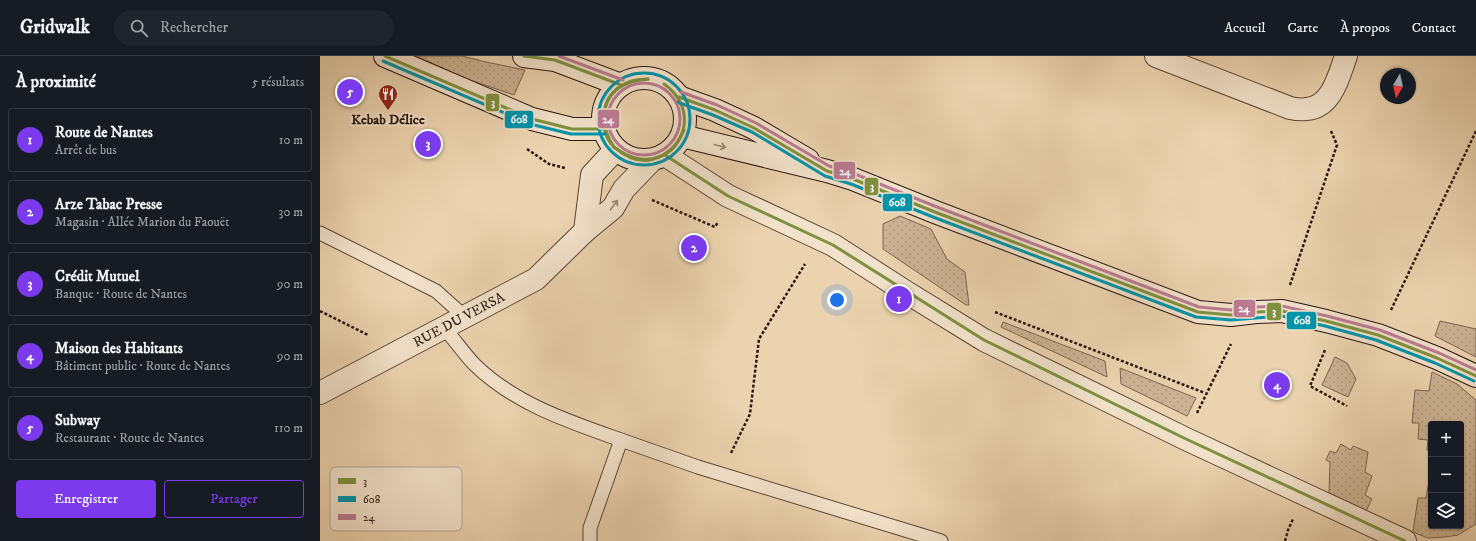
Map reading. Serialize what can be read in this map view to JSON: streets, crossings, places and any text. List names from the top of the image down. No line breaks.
{"streets":{"main road":["RUE DU VERSA"]},"places":{"restaurant":["Kebab Délice"]},"lines":["transit line 3","transit line 24","transit line 608"],"legend":["3","608","24"],"north":"bottom","page":{"header":"Gridwalk","search":"Rechercher","nav":["Accueil","Carte","À propos","Contact"],"heading":["À proximité","5 résultats"],"pins":["5","3","2","1","4"],"list":[{"mark":"1","name":"Route de Nantes","note":"Arrêt de bus","value":"10 m"},{"mark":"2","name":"Arze Tabac Presse","note":"Magasin · Allée Marion du Faouët","value":"30 m"},{"mark":"3","name":"Crédit Mutuel","note":"Banque · Route de Nantes","value":"90 m"},{"mark":"4","name":"Maison des Habitants","note":"Bâtiment public · Route de Nantes","value":"90 m"},{"mark":"5","name":"Subway","note":"Restaurant · Route de Nantes","value":"110 m"}],"map_buttons":["+","−"],"buttons":["Enregistrer","Partager"]}}
